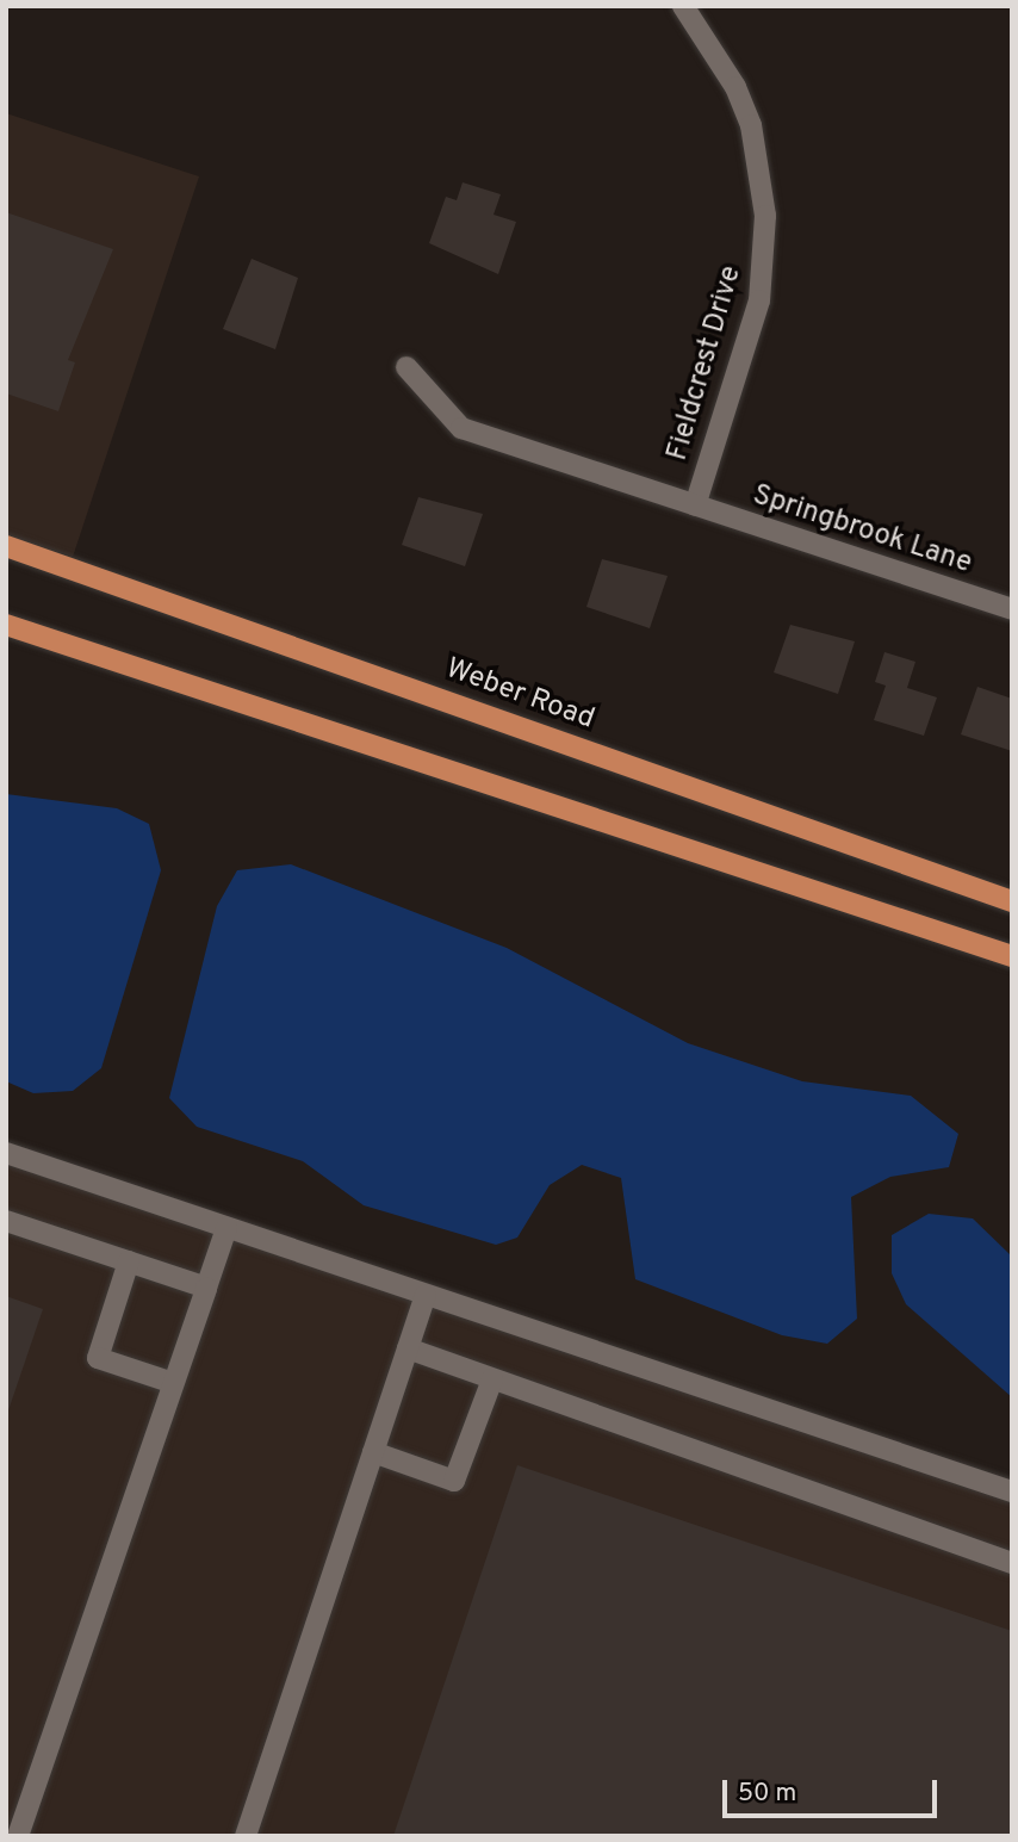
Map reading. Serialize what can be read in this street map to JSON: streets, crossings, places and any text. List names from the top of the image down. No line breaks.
{"streets":{"main road":["Weber Road"],"street":["Fieldcrest Drive","Springbrook Lane"]},"crossings":[["Fieldcrest Drive","Springbrook Lane"]],"scale_bar":"50 m"}
